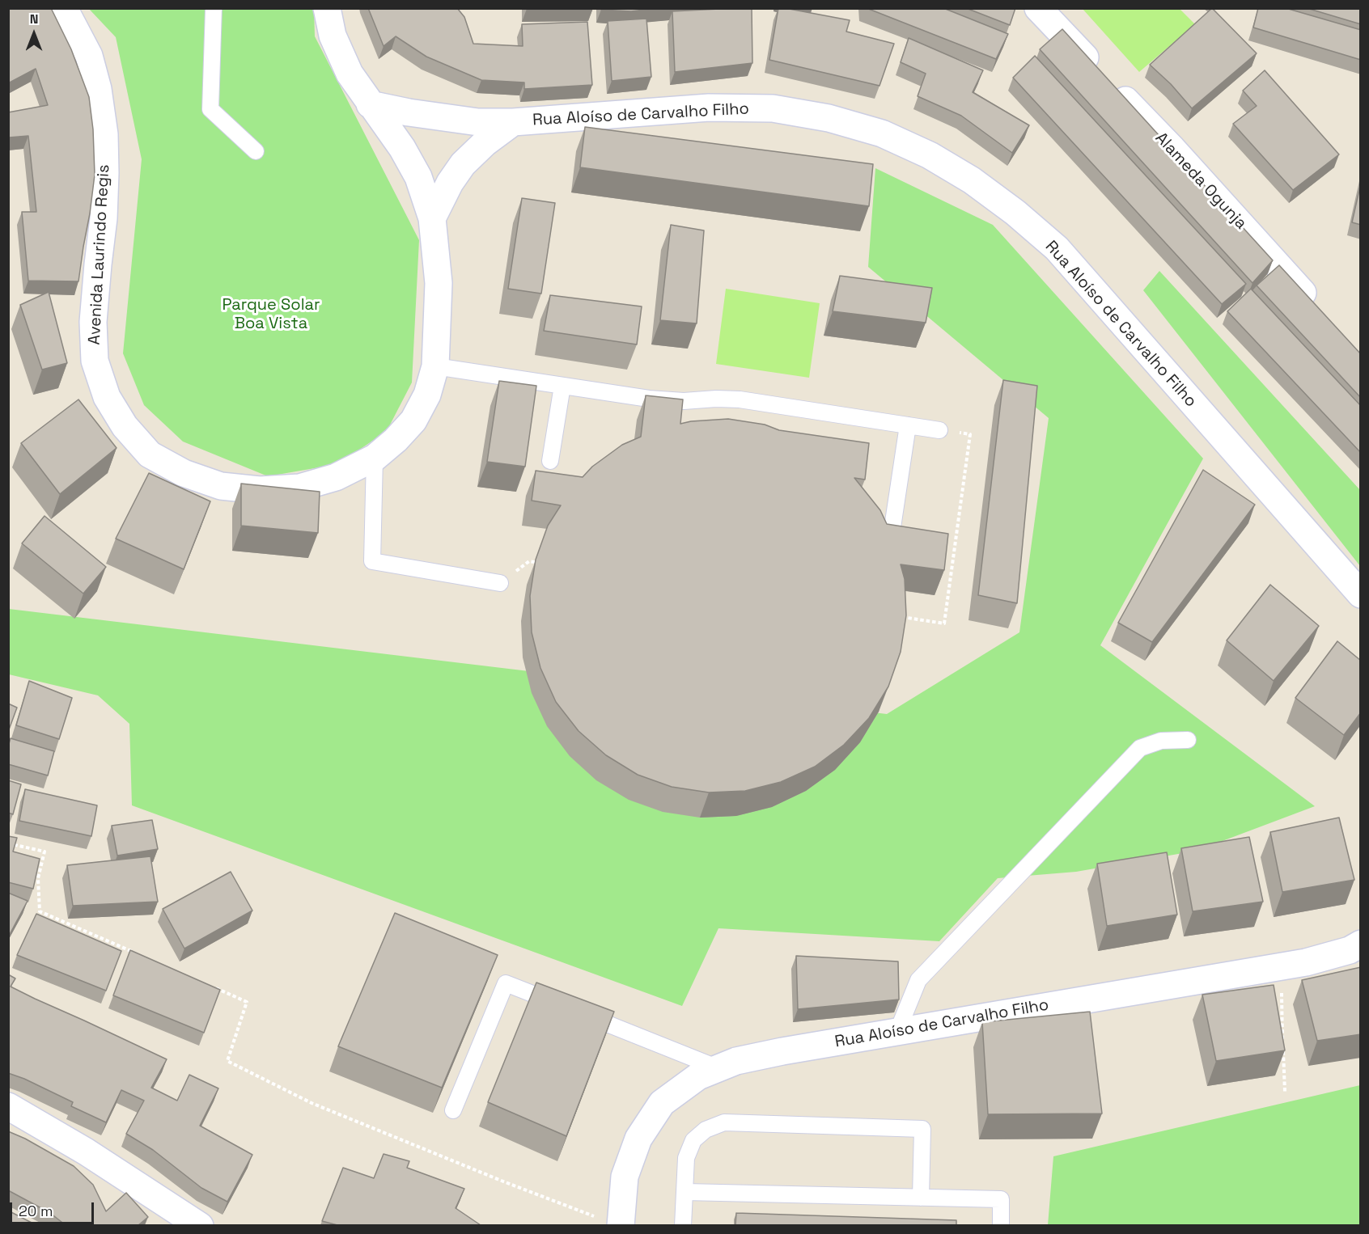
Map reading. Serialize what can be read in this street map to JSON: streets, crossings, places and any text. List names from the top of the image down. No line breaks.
{"streets":{"street":["Rua Aloíso de Carvalho Filho","Alameda Ogunja","Avenida Laurindo Regis"]},"crossings":[["Rua Aloíso de Carvalho Filho","Avenida Laurindo Regis"]],"parks":["Parque Solar Boa Vista"],"scale_bar":"20 m","north":"top"}
